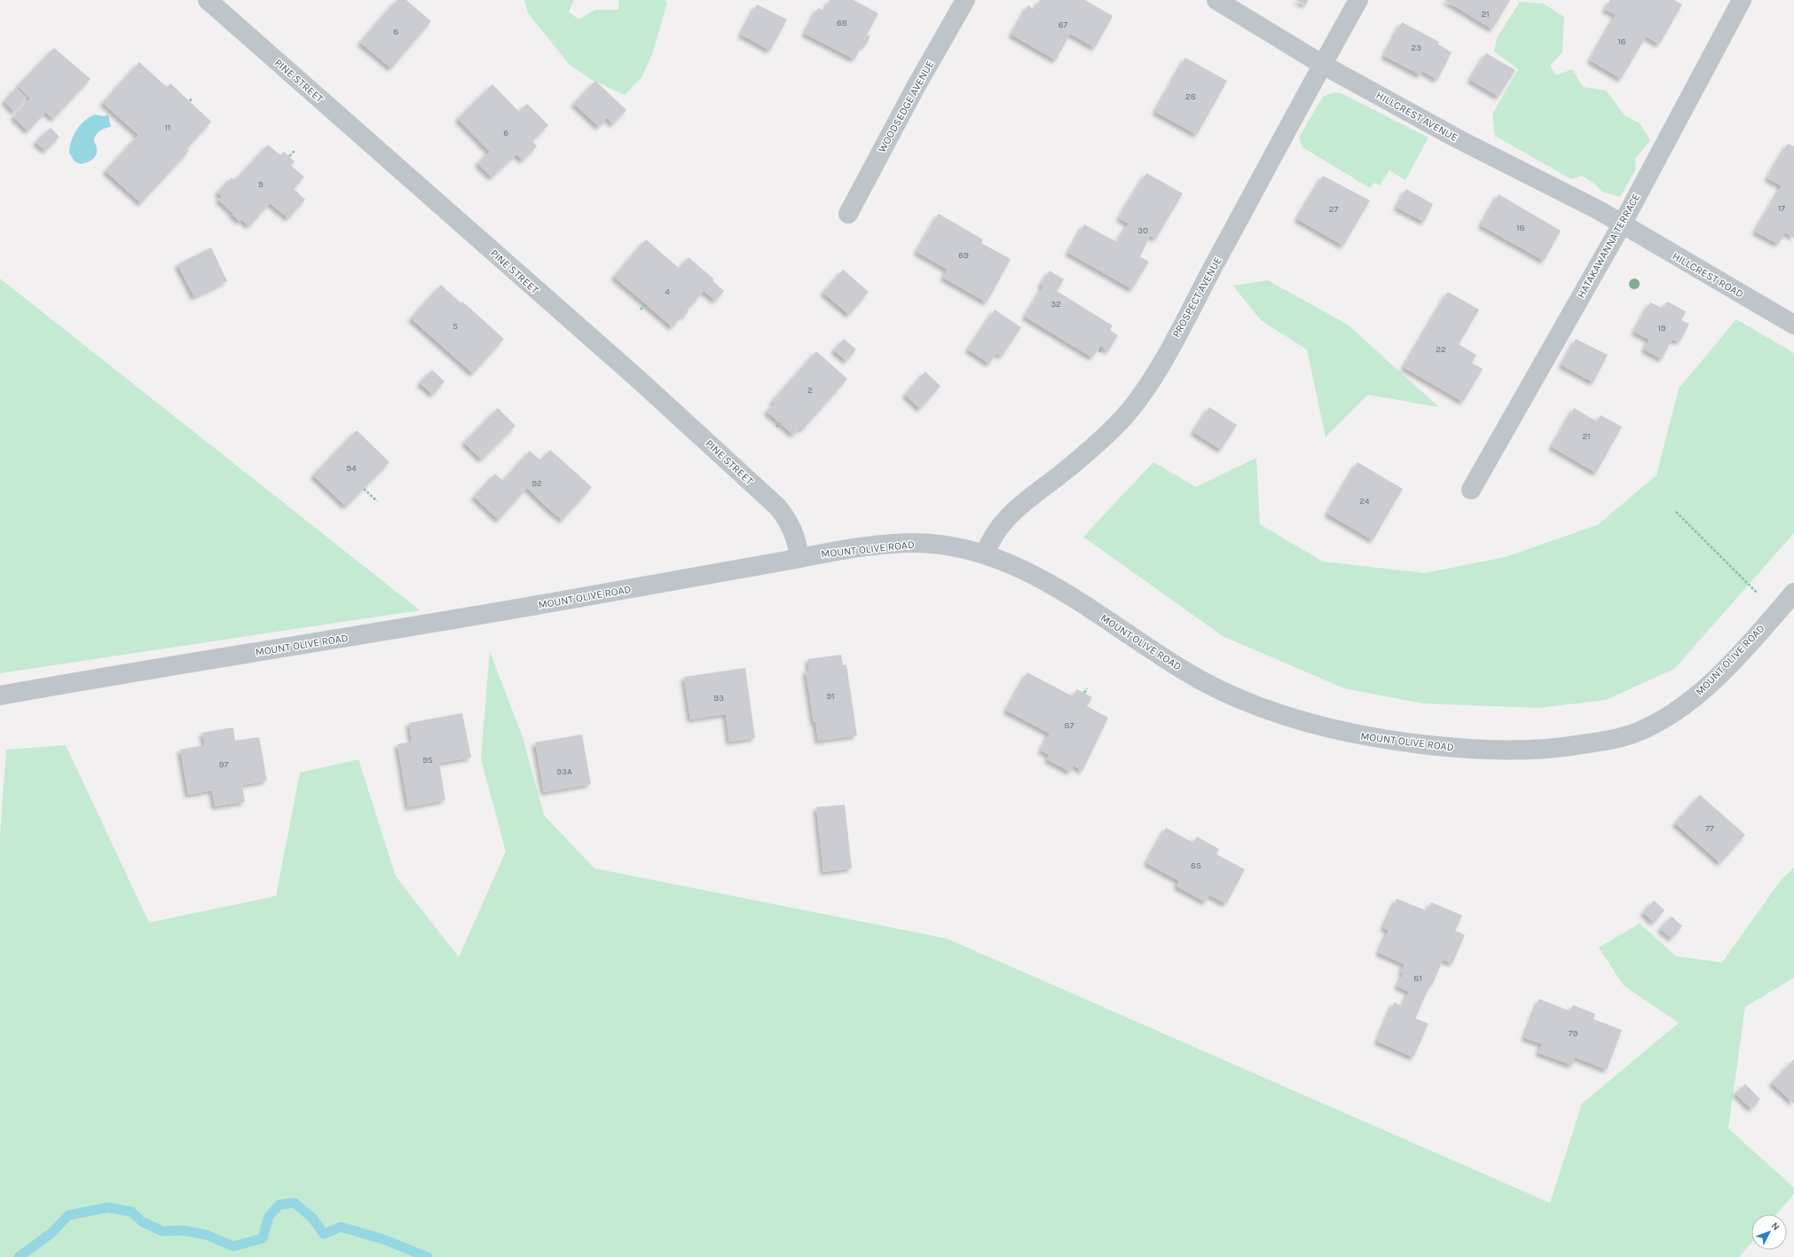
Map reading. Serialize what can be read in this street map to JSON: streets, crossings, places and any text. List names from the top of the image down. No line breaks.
{"streets":{"street":["PINE STREET","WOODSEDGE AVENUE","HILLCREST AVENUE","HATAKAWANNA TERRACE","HILLCREST ROAD","PROSPECT AVENUE","MOUNT OLIVE ROAD"]},"crossings":[["PINE STREET","MOUNT OLIVE ROAD"],["HILLCREST AVENUE","HATAKAWANNA TERRACE"],["HILLCREST AVENUE","HILLCREST ROAD"],["HILLCREST AVENUE","PROSPECT AVENUE"],["HATAKAWANNA TERRACE","HILLCREST ROAD"],["PROSPECT AVENUE","MOUNT OLIVE ROAD"]],"house_numbers":["21","68","67","8","16","23","28","11","6","9","17","27","18","30","69","4","32","5","19","22","2","21","94","92","24","91","93","87","95","97","93A","77","85","81","79"],"north":"top right"}
